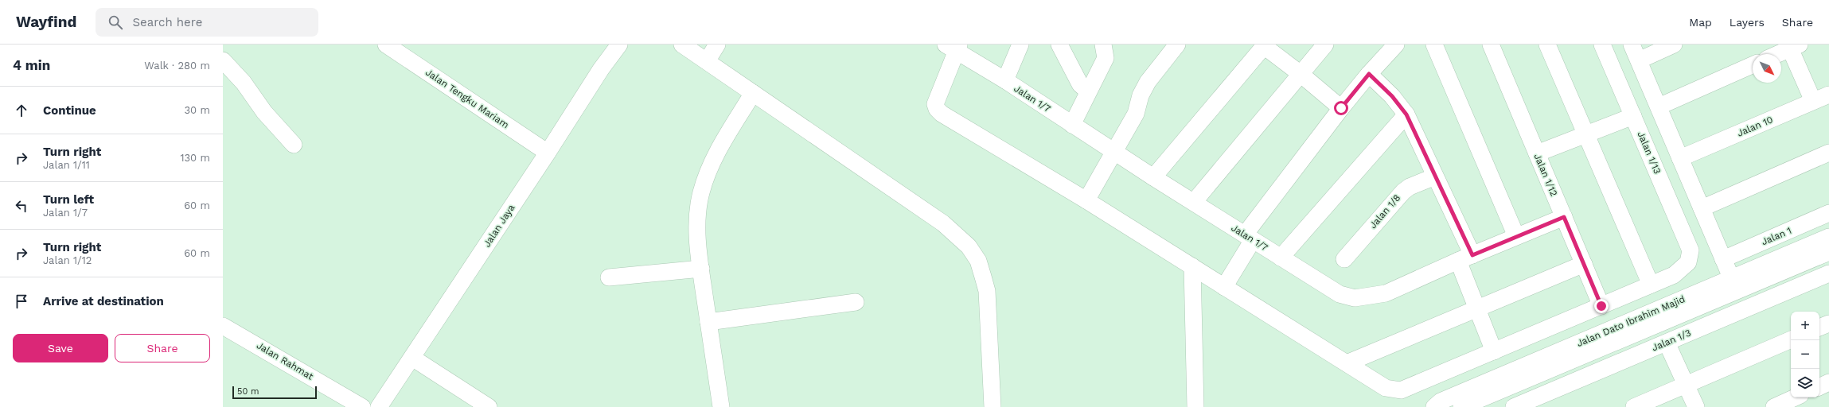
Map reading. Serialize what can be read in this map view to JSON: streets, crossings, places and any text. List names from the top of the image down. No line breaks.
{"streets":{"street":["Jalan Tengku Mariam","Jalan 1/7","Jalan 10","Jalan 1/13","Jalan 1/12","Jalan 1/8","Jalan Jaya","Jalan 1","Jalan Dato Ibrahim Majid","Jalan 1/3","Jalan Rahmat"]},"crossings":[["Jalan Tengku Mariam","Jalan Jaya"],["Jalan 1/7","Jalan 1/12"]],"scale_bar":"50 m","north":"bottom right","page":{"header":"Wayfind","search":"Search here","nav":["Map","Layers","Share"],"heading":["4 min","Walk · 280 m"],"list":[["Continue","30 m"],["Turn right","Jalan 1/11","130 m"],["Turn left","Jalan 1/7","60 m"],["Turn right","Jalan 1/12","60 m"],"Arrive at destination"],"map_buttons":["+","−"],"buttons":["Save","Share"],"scale":"50 m"}}
